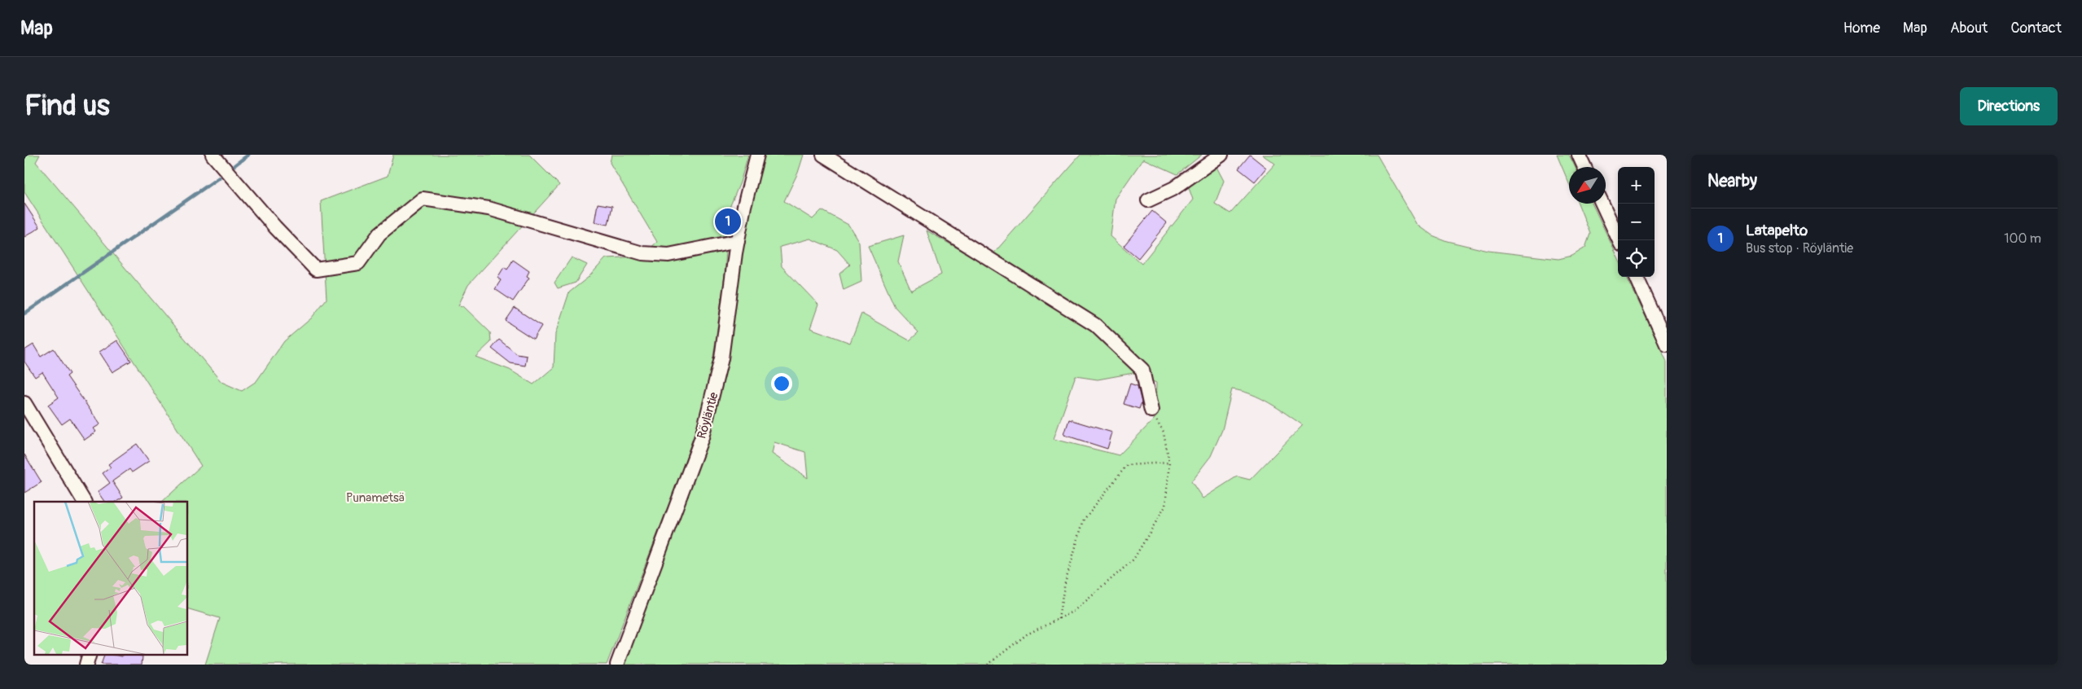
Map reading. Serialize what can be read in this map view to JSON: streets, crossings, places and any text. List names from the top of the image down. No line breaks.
{"streets":{"street":["Röyläntie"]},"parks":["Punametsä"],"north":"bottom left","page":{"header":"Map","nav":["Home","Map","About","Contact"],"buttons":"Directions","title":"Find us","heading":"Nearby","map_buttons":["+","−"],"pins":"1","list":[{"mark":"1","name":"Latapelto","note":"Bus stop · Röyläntie","value":"100 m"}]}}
